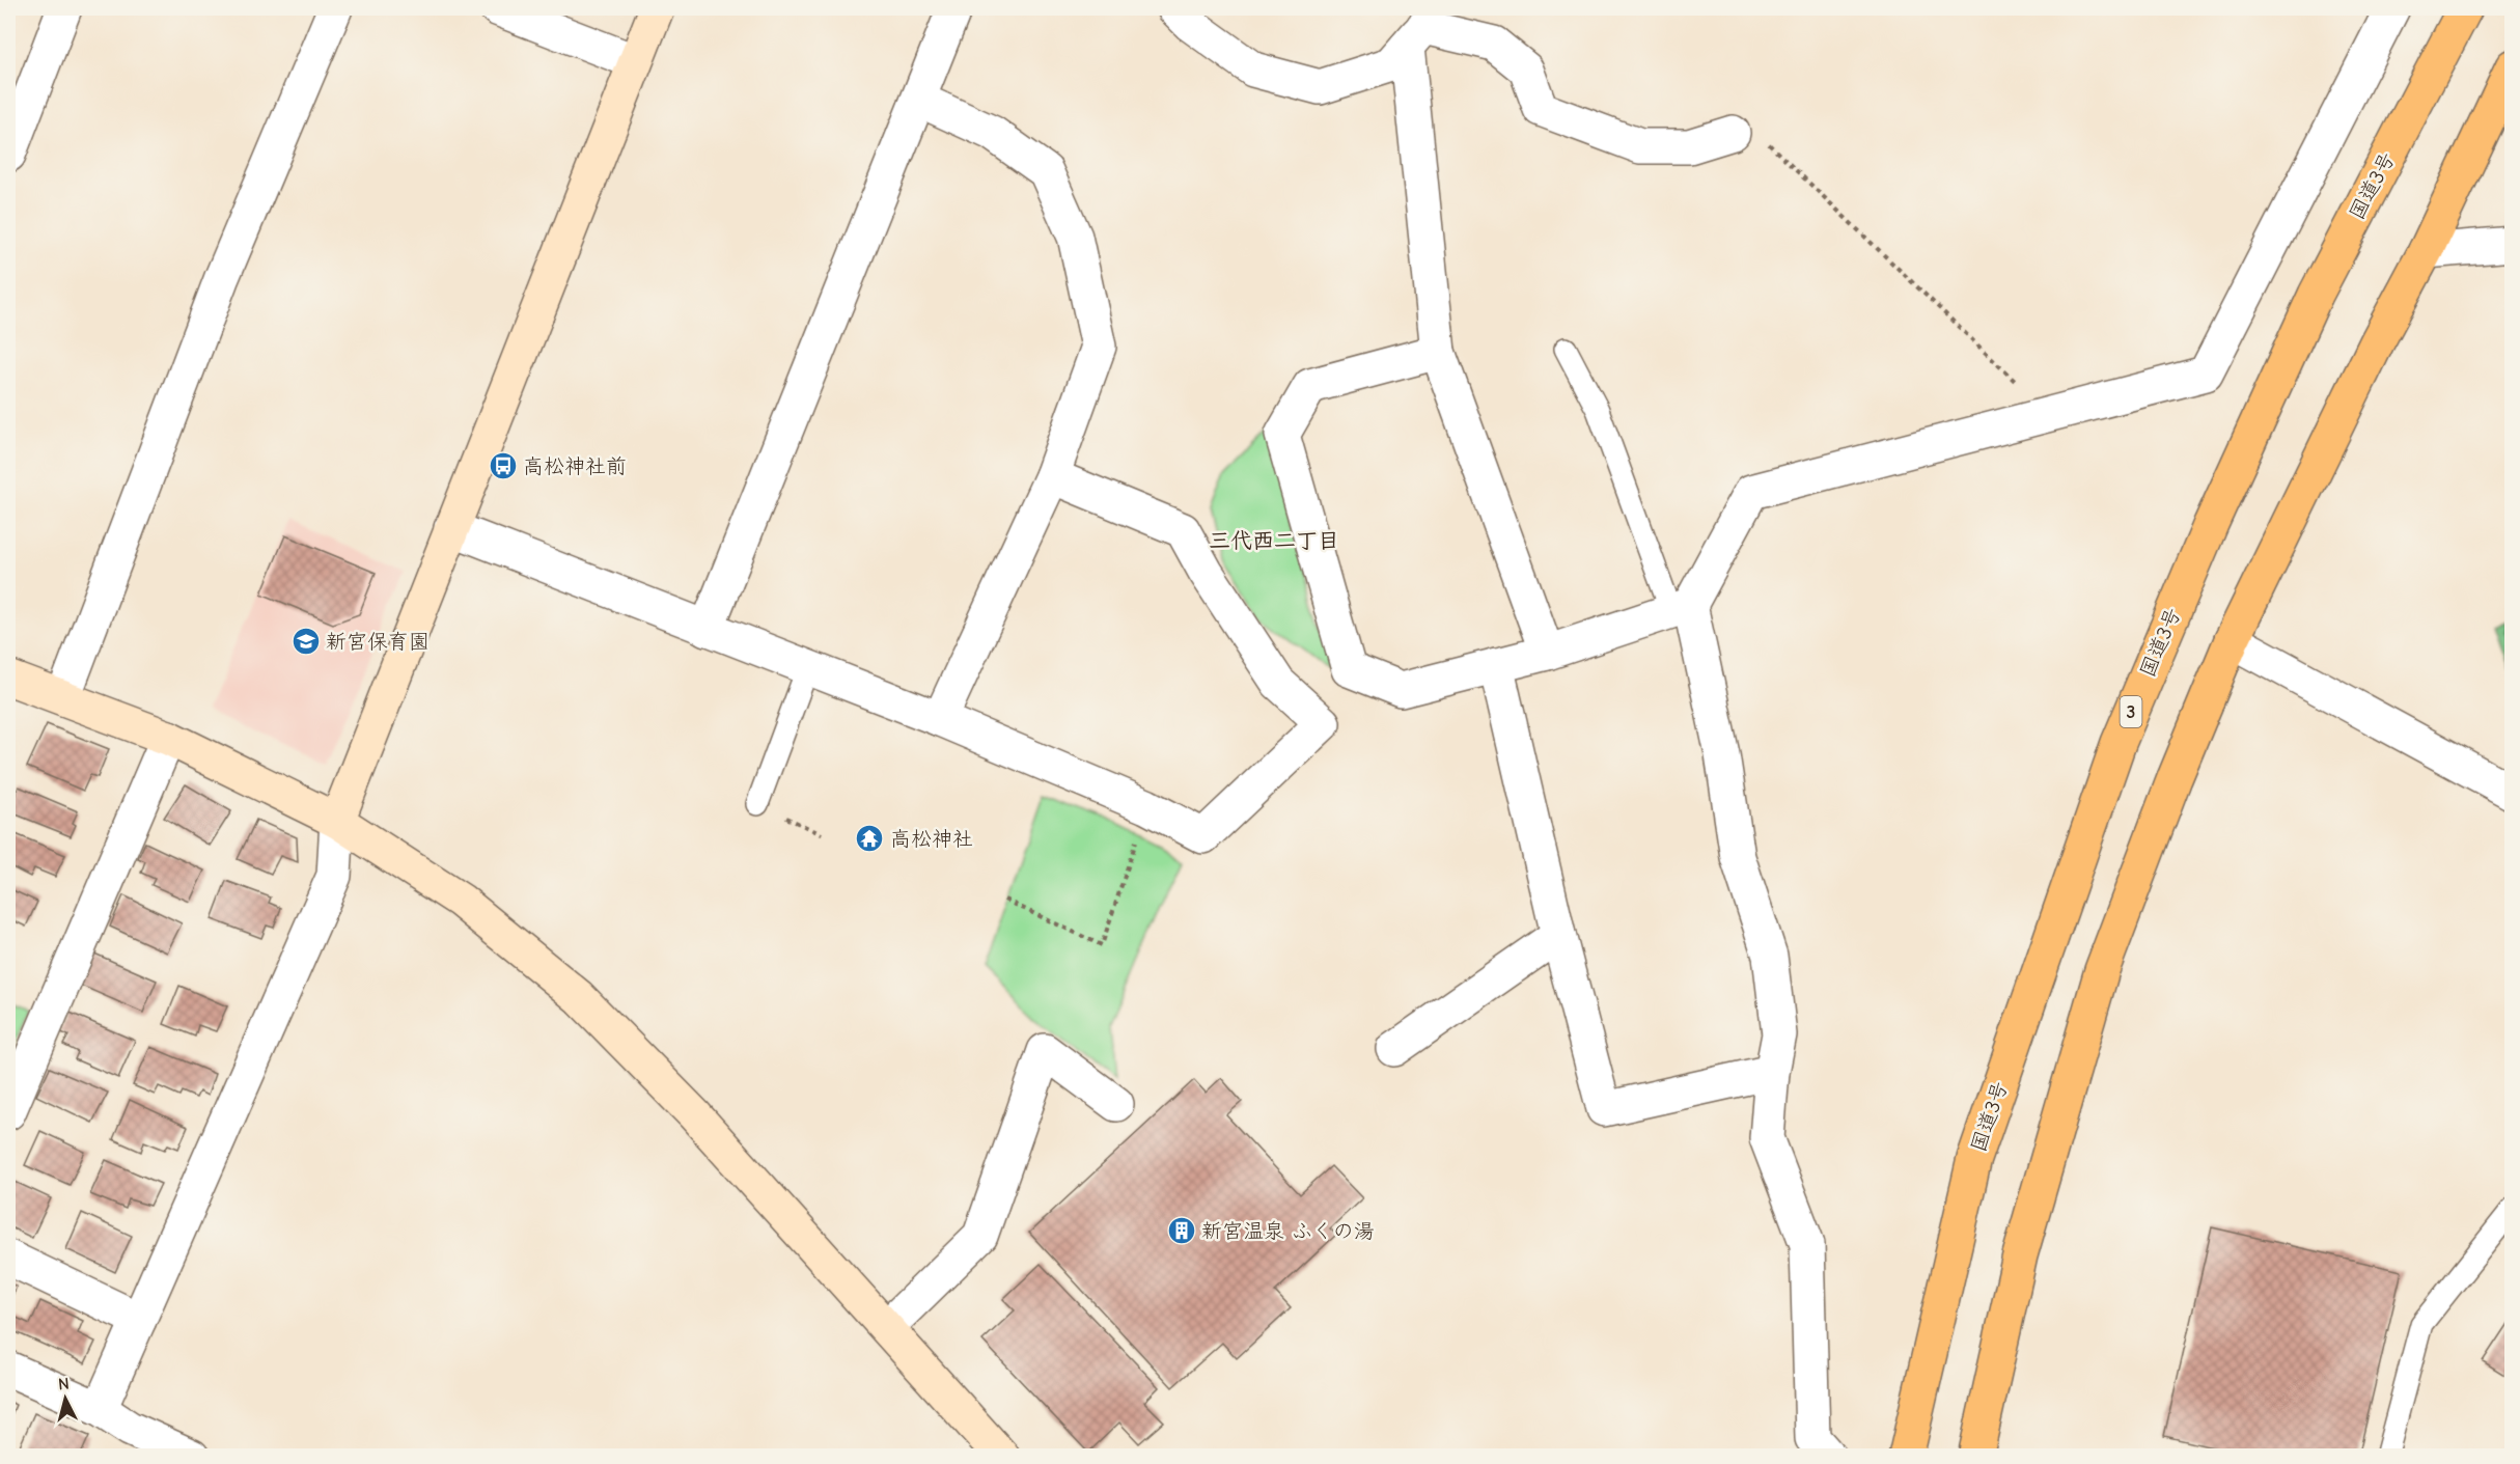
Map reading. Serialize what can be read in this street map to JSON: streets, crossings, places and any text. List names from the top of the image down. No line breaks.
{"streets":{"highway":["国道3号","3"]},"districts":["三代西二丁目"],"places":{"bus stop":["高松神社前"],"school or university":["新宮保育園"],"temple":["高松神社"],"building":["新宮温泉 ふくの湯"]},"north":"top"}
